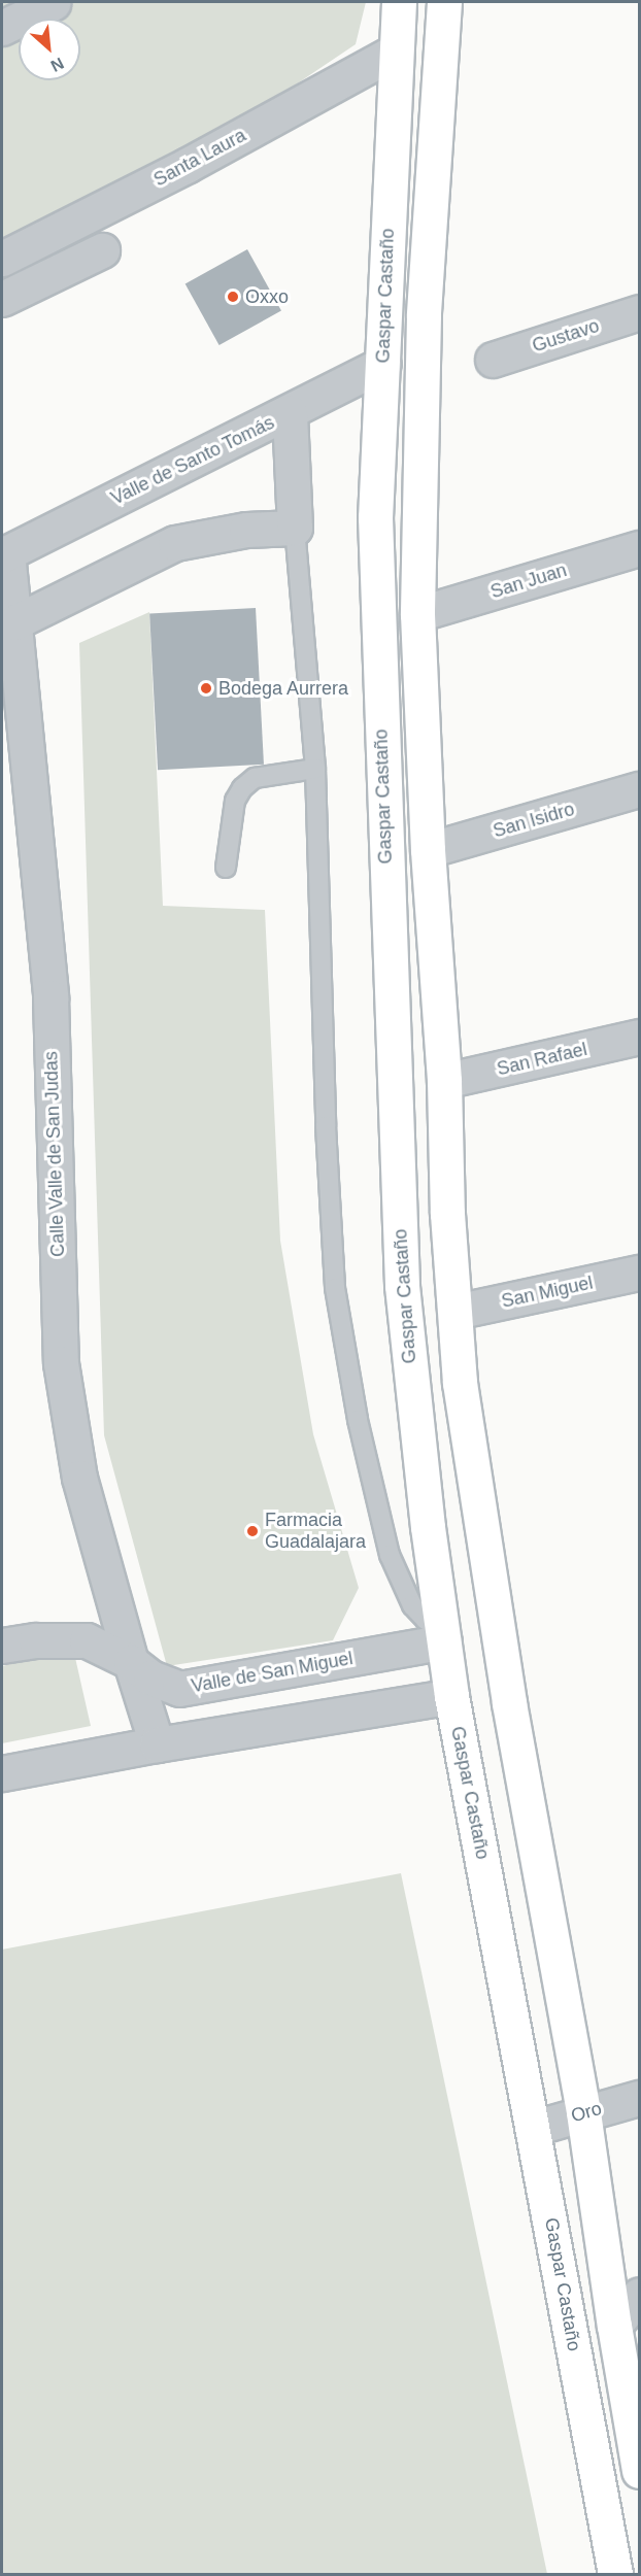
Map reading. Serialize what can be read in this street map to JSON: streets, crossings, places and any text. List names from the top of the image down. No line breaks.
{"streets":{"main road":["Gaspar Castaño"],"street":["Santa Laura","Gustavo","Valle de Santo Tomás","San Juan","San Isidro","San Rafael","Calle Valle de San Judas","San Miguel","Valle de San Miguel","Oro"]},"crossings":[["Santa Laura","Gaspar Castaño"],["Gaspar Castaño","Valle de Santo Tomás"],["Gaspar Castaño","San Juan"],["Gaspar Castaño","San Isidro"],["Gaspar Castaño","San Rafael"],["Gaspar Castaño","San Miguel"],["Gaspar Castaño","Valle de San Miguel"],["Gaspar Castaño","Oro"],["Valle de Santo Tomás","Calle Valle de San Judas"],["Calle Valle de San Judas","Valle de San Miguel"]],"places":["Oxxo","Bodega Aurrera","Farmacia Guadalajara"],"north":"bottom right"}
